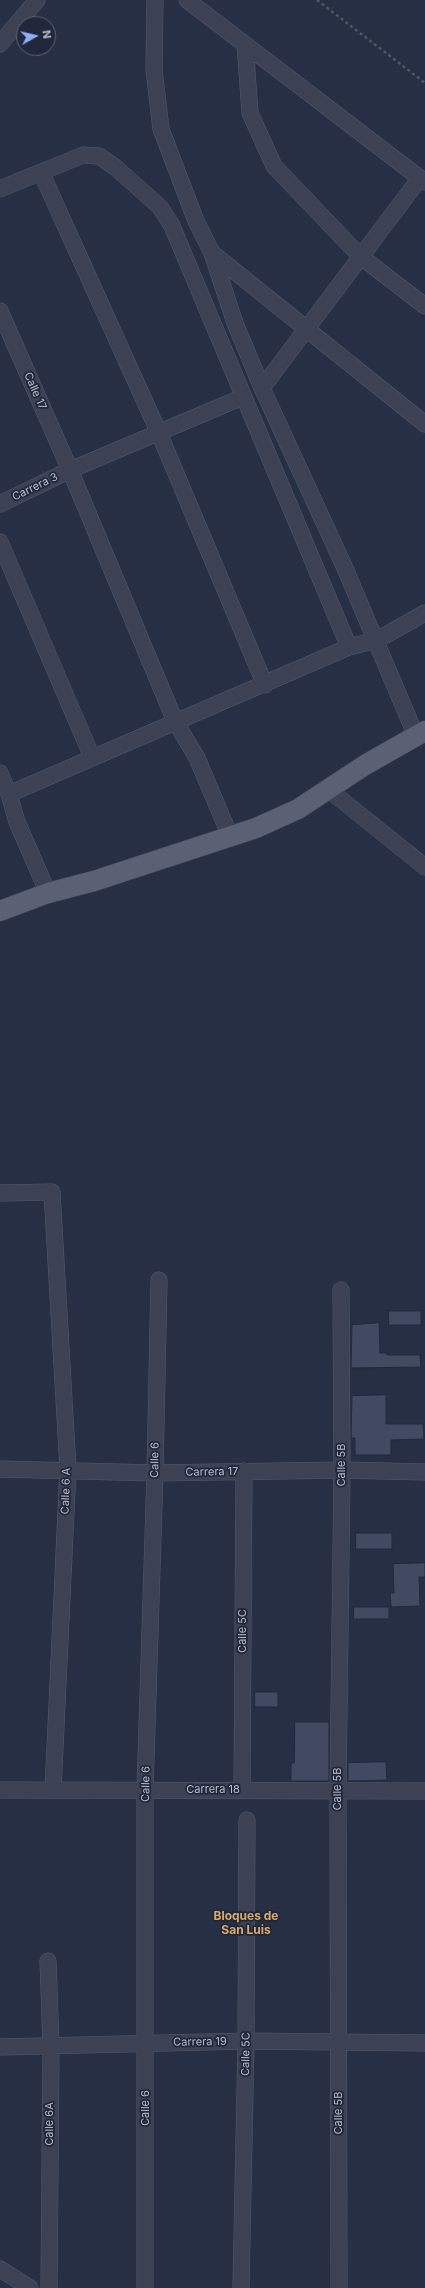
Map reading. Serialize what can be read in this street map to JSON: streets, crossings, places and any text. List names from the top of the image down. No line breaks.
{"streets":{"street":["Calle 17","Carrera 3","Calle 6","Calle 5B","Carrera 17","Calle 6 A","Calle 5C","Carrera 18","Carrera 19","Calle 6A"]},"crossings":[["Calle 17","Carrera 3"],["Calle 6","Carrera 17"],["Calle 6","Carrera 18"],["Calle 6","Carrera 19"],["Calle 5B","Carrera 17"],["Calle 5B","Carrera 18"],["Calle 5B","Carrera 19"],["Carrera 17","Calle 6 A"],["Carrera 17","Calle 5C"],["Calle 6 A","Carrera 18"],["Calle 5C","Carrera 18"],["Calle 5C","Carrera 19"],["Carrera 19","Calle 6A"]],"districts":["Bloques de San Luis"],"north":"right"}
